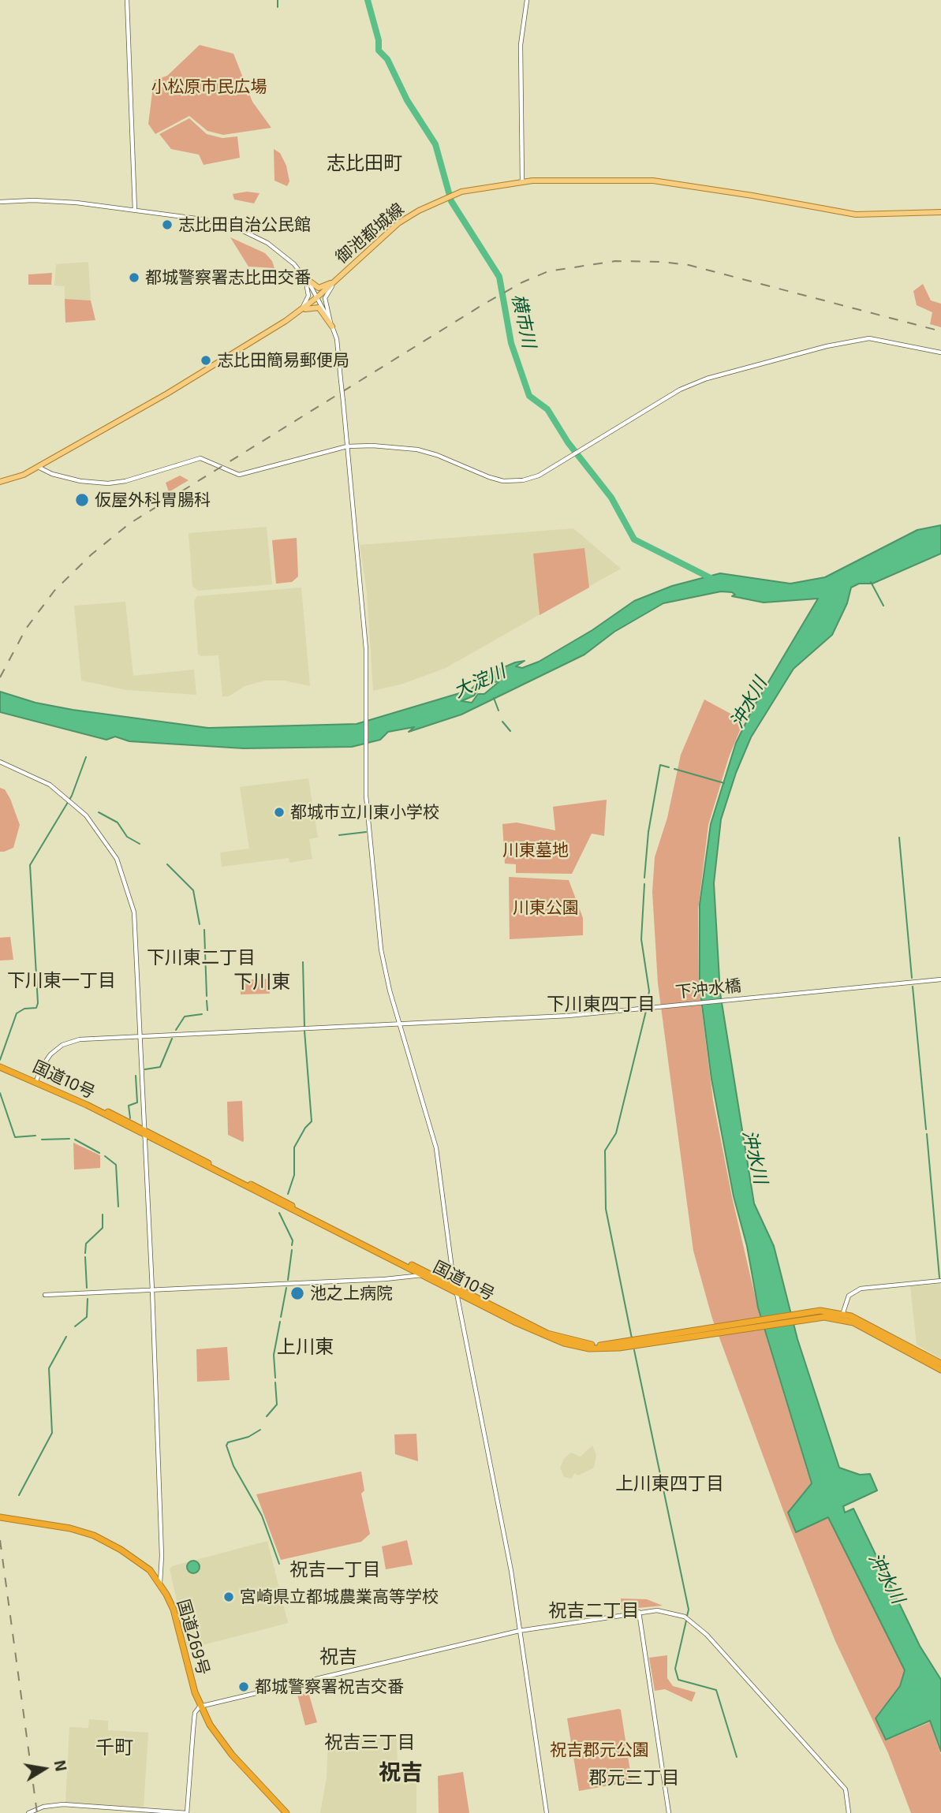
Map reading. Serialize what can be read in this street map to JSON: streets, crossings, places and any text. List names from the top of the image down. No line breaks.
{"streets":{"highway":["国道10号","国道269号"],"main road":["御池都城線"],"street":["下沖水橋"]},"crossings":[["下沖水橋","国道10号"]],"districts":["志比田町","下川東二丁目","下川東一丁目","下川東","下川東四丁目","上川東","上川東四丁目","祝吉一丁目","祝吉二丁目","祝吉","祝吉三丁目","千町","祝吉","郡元三丁目"],"water":["横市川","大淀川","沖水川"],"parks":["小松原市民広場","川東墓地","川東公園","祝吉郡元公園"],"places":["志比田自治公民館","都城警察署志比田交番","志比田簡易郵便局","仮屋外科胃腸科","都城市立川東小学校","池之上病院","宮崎県立都城農業高等学校","都城警察署祝吉交番"],"north":"right"}
